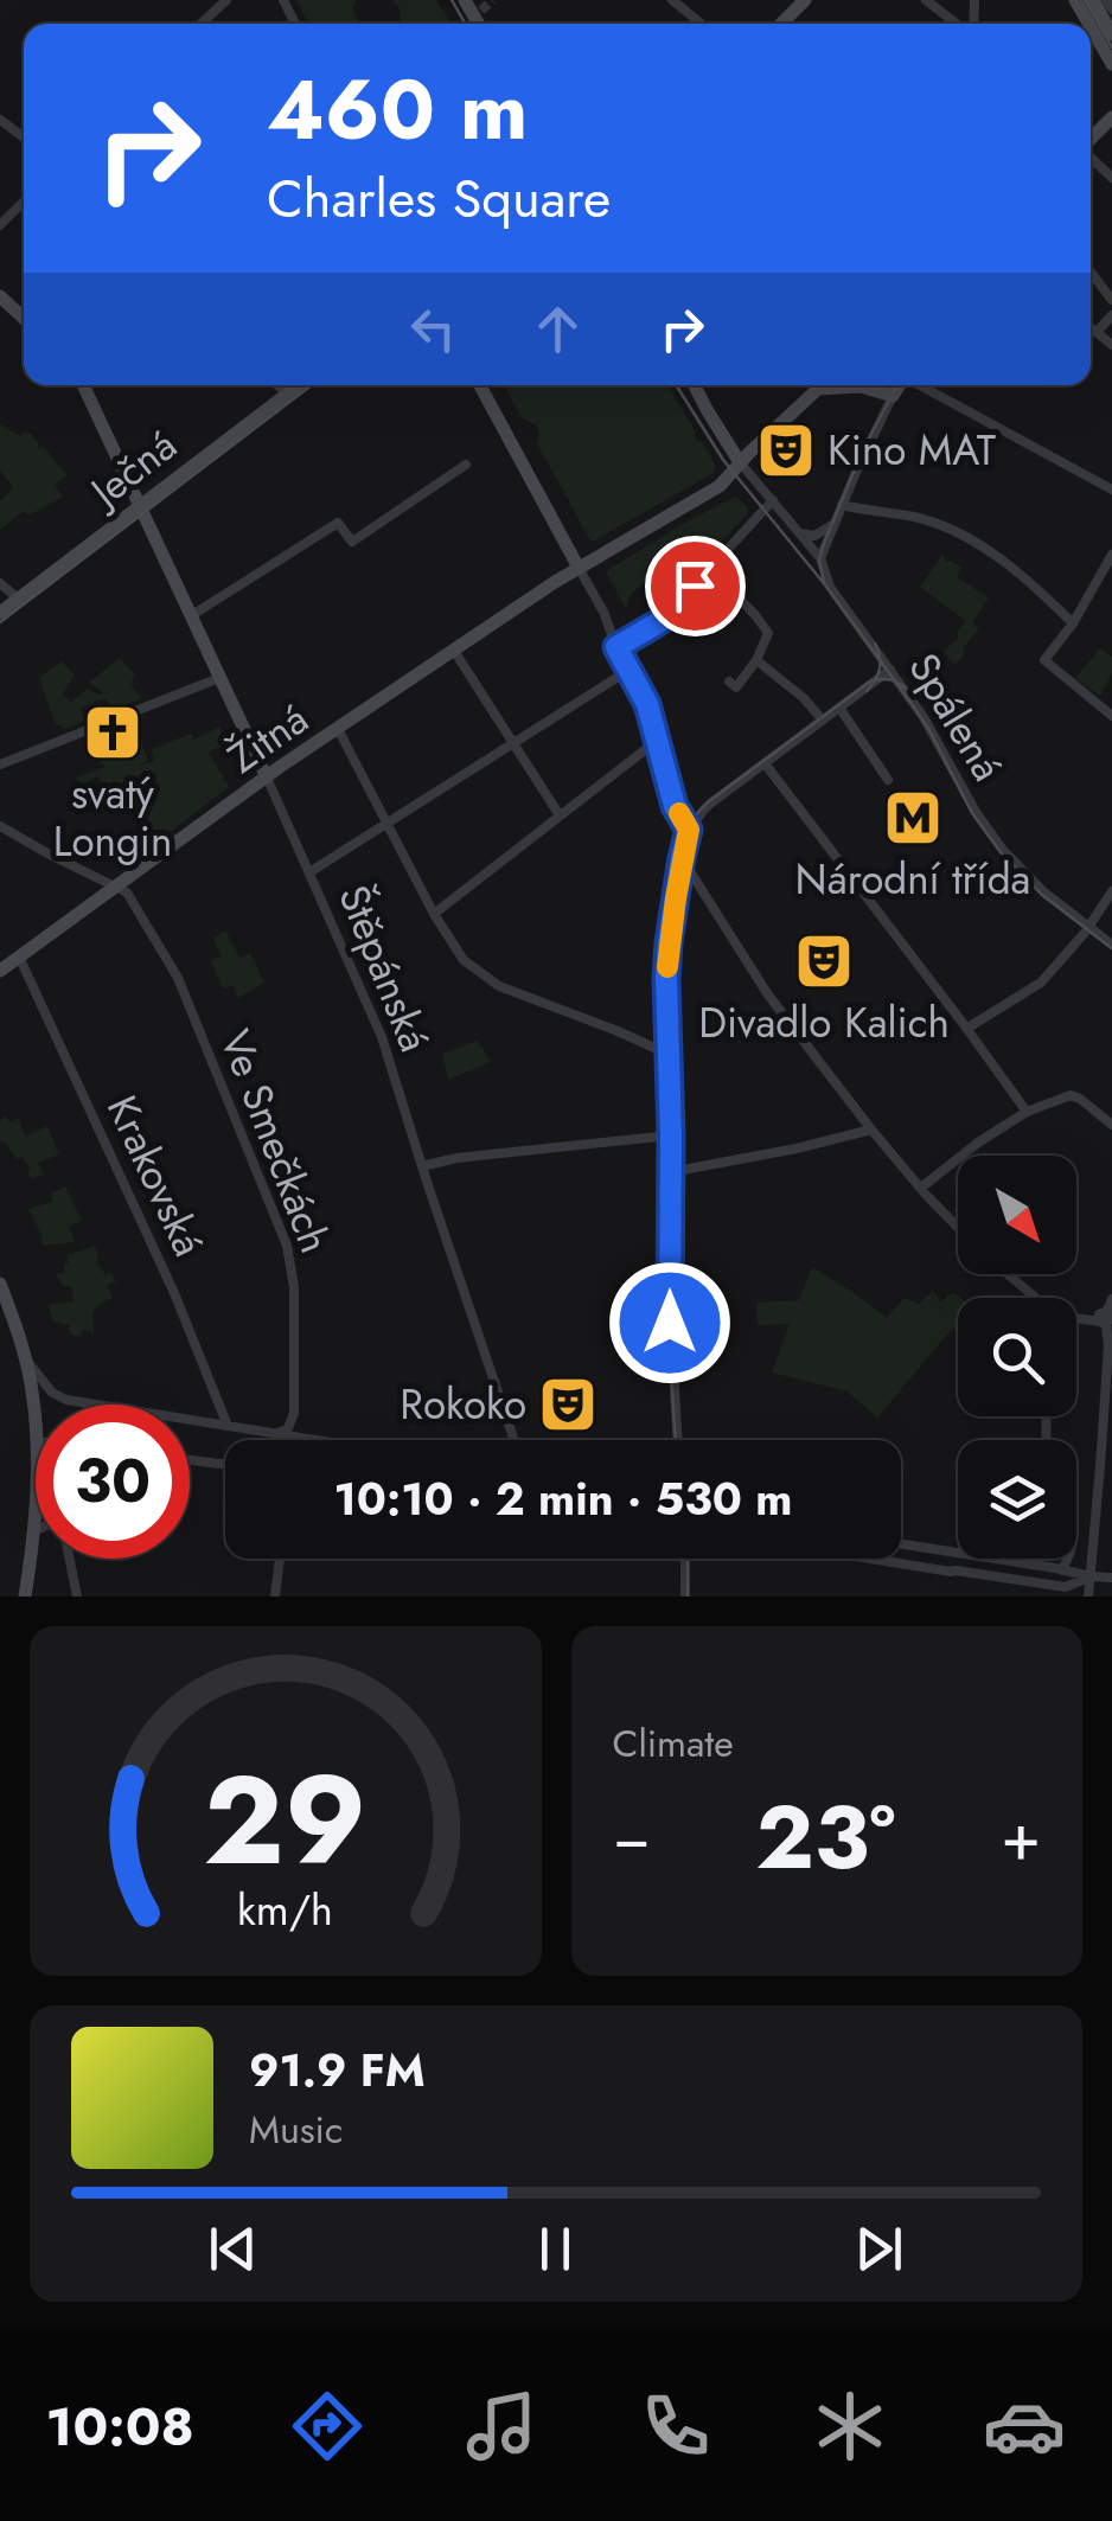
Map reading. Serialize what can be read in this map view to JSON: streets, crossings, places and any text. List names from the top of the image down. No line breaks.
{"streets":{"main road":["Ječná","Žitná","Štěpánská"],"street":["Spálená","Ve Smečkách","Krakovská"]},"crossings":[["Ječná","Štěpánská"],["Spálená","Žitná"],["Žitná","Štěpánská"],["Žitná","Ve Smečkách"],["Žitná","Krakovská"]],"places":{"theatre":["Kino MAT","Divadlo Kalich","Rokoko"],"church":["svatý Longin"],"metro station":["Národní třída"]},"north":"bottom right","page":{"turn":["460 m","Charles Square"],"limit":"30","trip":"10:10 · 2 min · 530 m","tile":"Climate","heat":["−","23°","+"],"song":["91.9 FM","Music"],"tabs":"10:08","gauge":["29","km/h"]}}
